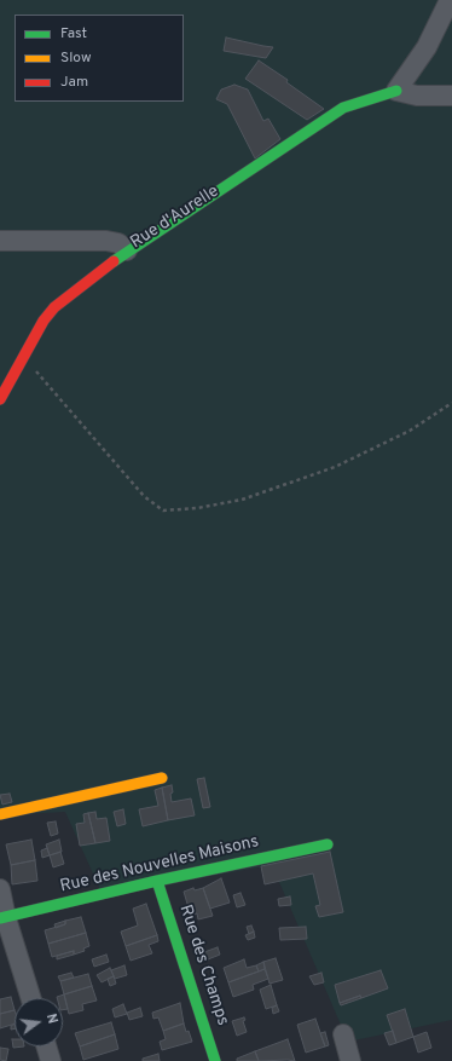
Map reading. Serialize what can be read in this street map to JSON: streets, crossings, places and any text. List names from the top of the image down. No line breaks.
{"streets":{"street":["Rue d'Aurelle","Rue des Nouvelles Maisons","Rue des Champs"]},"crossings":[["Rue des Nouvelles Maisons","Rue des Champs"]],"legend":["Fast","Slow","Jam"],"north":"right"}
